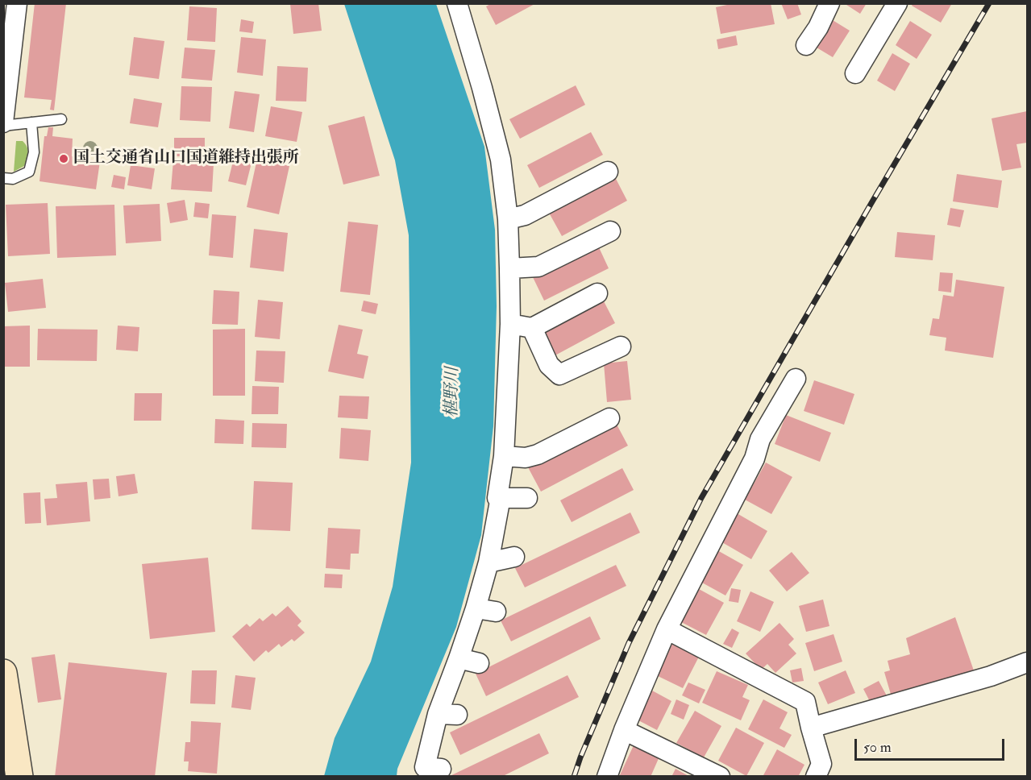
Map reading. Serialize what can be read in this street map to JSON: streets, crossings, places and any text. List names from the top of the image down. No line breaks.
{"water":["椹野川"],"places":["国土交通省山口国道維持出張所"],"scale_bar":"50 m"}
